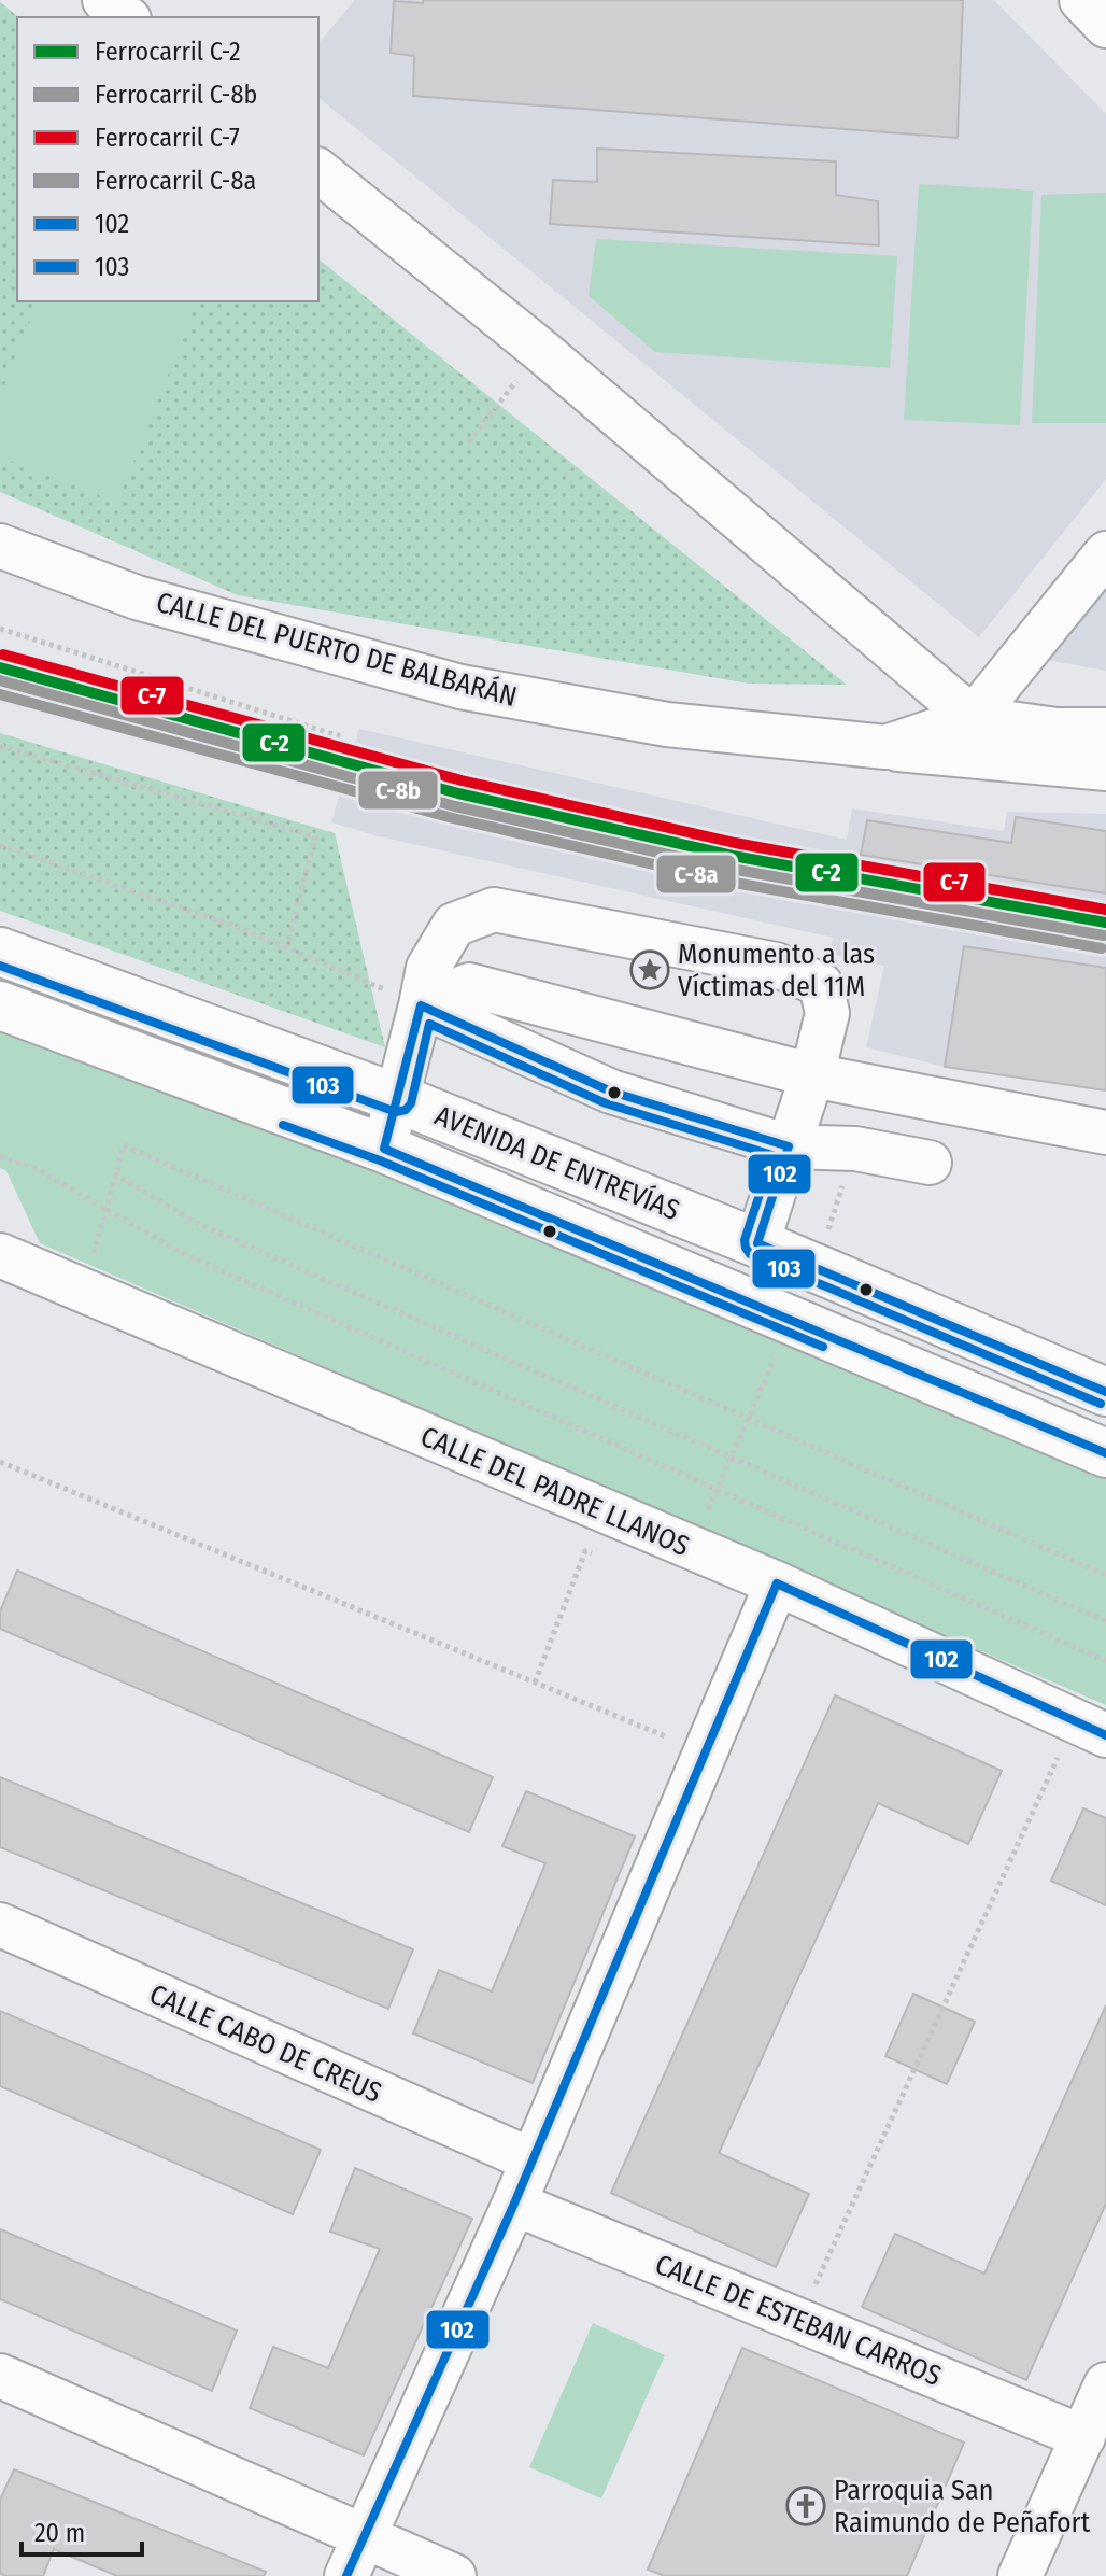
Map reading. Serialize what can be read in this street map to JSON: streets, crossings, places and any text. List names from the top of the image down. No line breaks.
{"streets":{"main road":["AVENIDA DE ENTREVÍAS"],"street":["CALLE DEL PUERTO DE BALBARÁN","CALLE DEL PADRE LLANOS","CALLE CABO DE CREUS","CALLE DE ESTEBAN CARROS"]},"places":{"place":["Monumento a las Víctimas del 11M"],"church":["Parroquia San Raimundo de Peñafort"]},"lines":["rail line C-7","rail line C-2","rail line C-8b","rail line C-8a","transit line 103","transit line 102"],"legend":["Ferrocarril C-2","Ferrocarril C-8b","Ferrocarril C-7","Ferrocarril C-8a","102","103"],"scale_bar":"20 m"}
